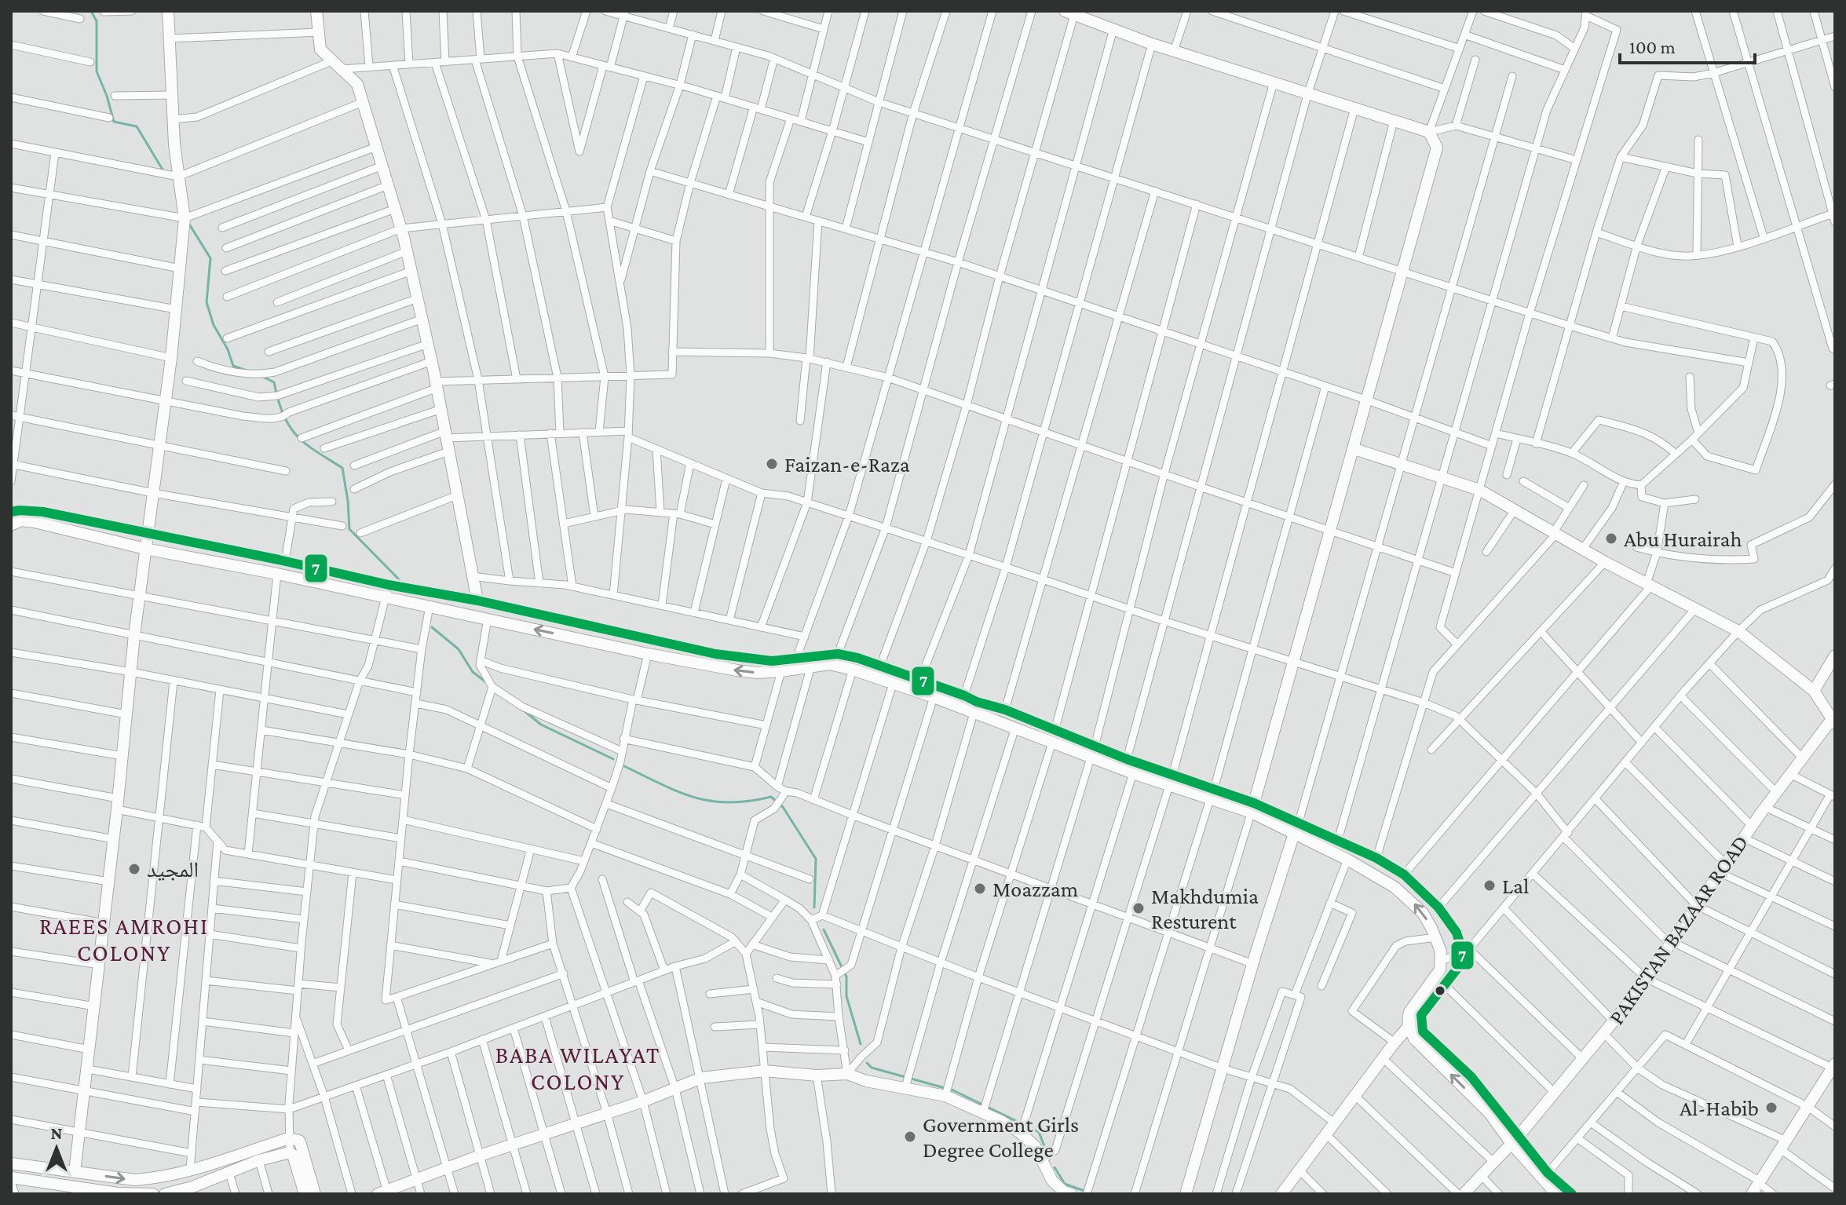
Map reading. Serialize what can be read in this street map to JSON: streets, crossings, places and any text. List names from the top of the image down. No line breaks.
{"streets":{"street":["PAKISTAN BAZAAR ROAD"]},"districts":["RAEES AMROHI COLONY","BABA WILAYAT COLONY"],"places":["Faizan-e-Raza","Abu Hurairah","المجید","Lal","Moazzam","Makhdumia Resturent","Al-Habib","Government Girls Degree College"],"lines":["transit line 7"],"scale_bar":"100 m","north":"top"}
